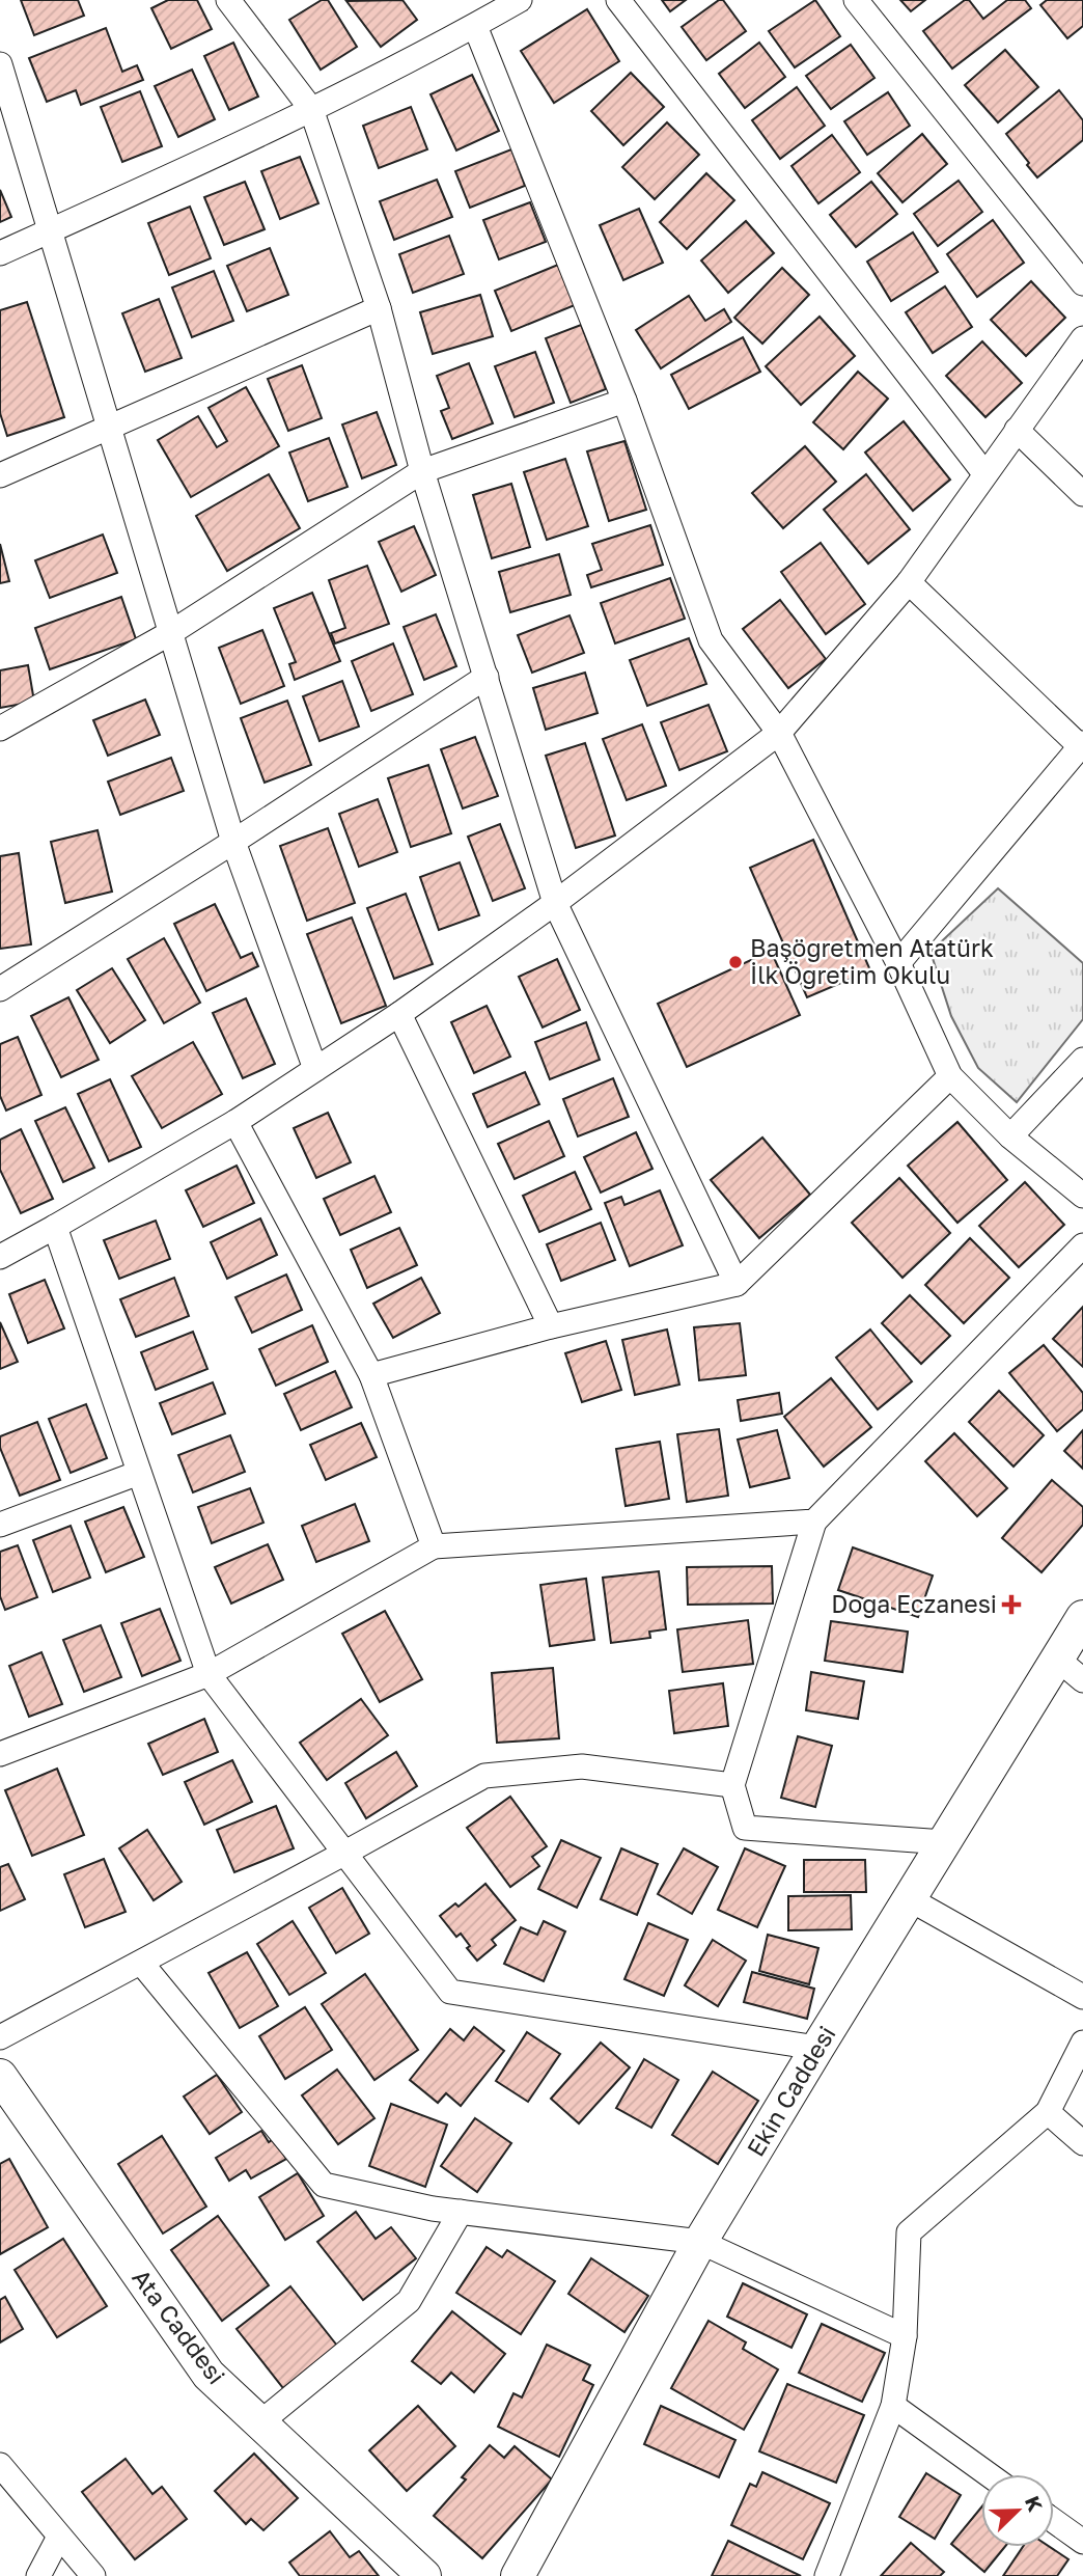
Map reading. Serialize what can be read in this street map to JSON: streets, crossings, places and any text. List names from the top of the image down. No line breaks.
{"streets":{"street":["Ekin Caddesi","Ata Caddesi"]},"places":{"other":["Başögretmen Atatürk İlk Öğretim Okulu"],"health":["Doğa Eczanesi"]},"north":"top right"}
